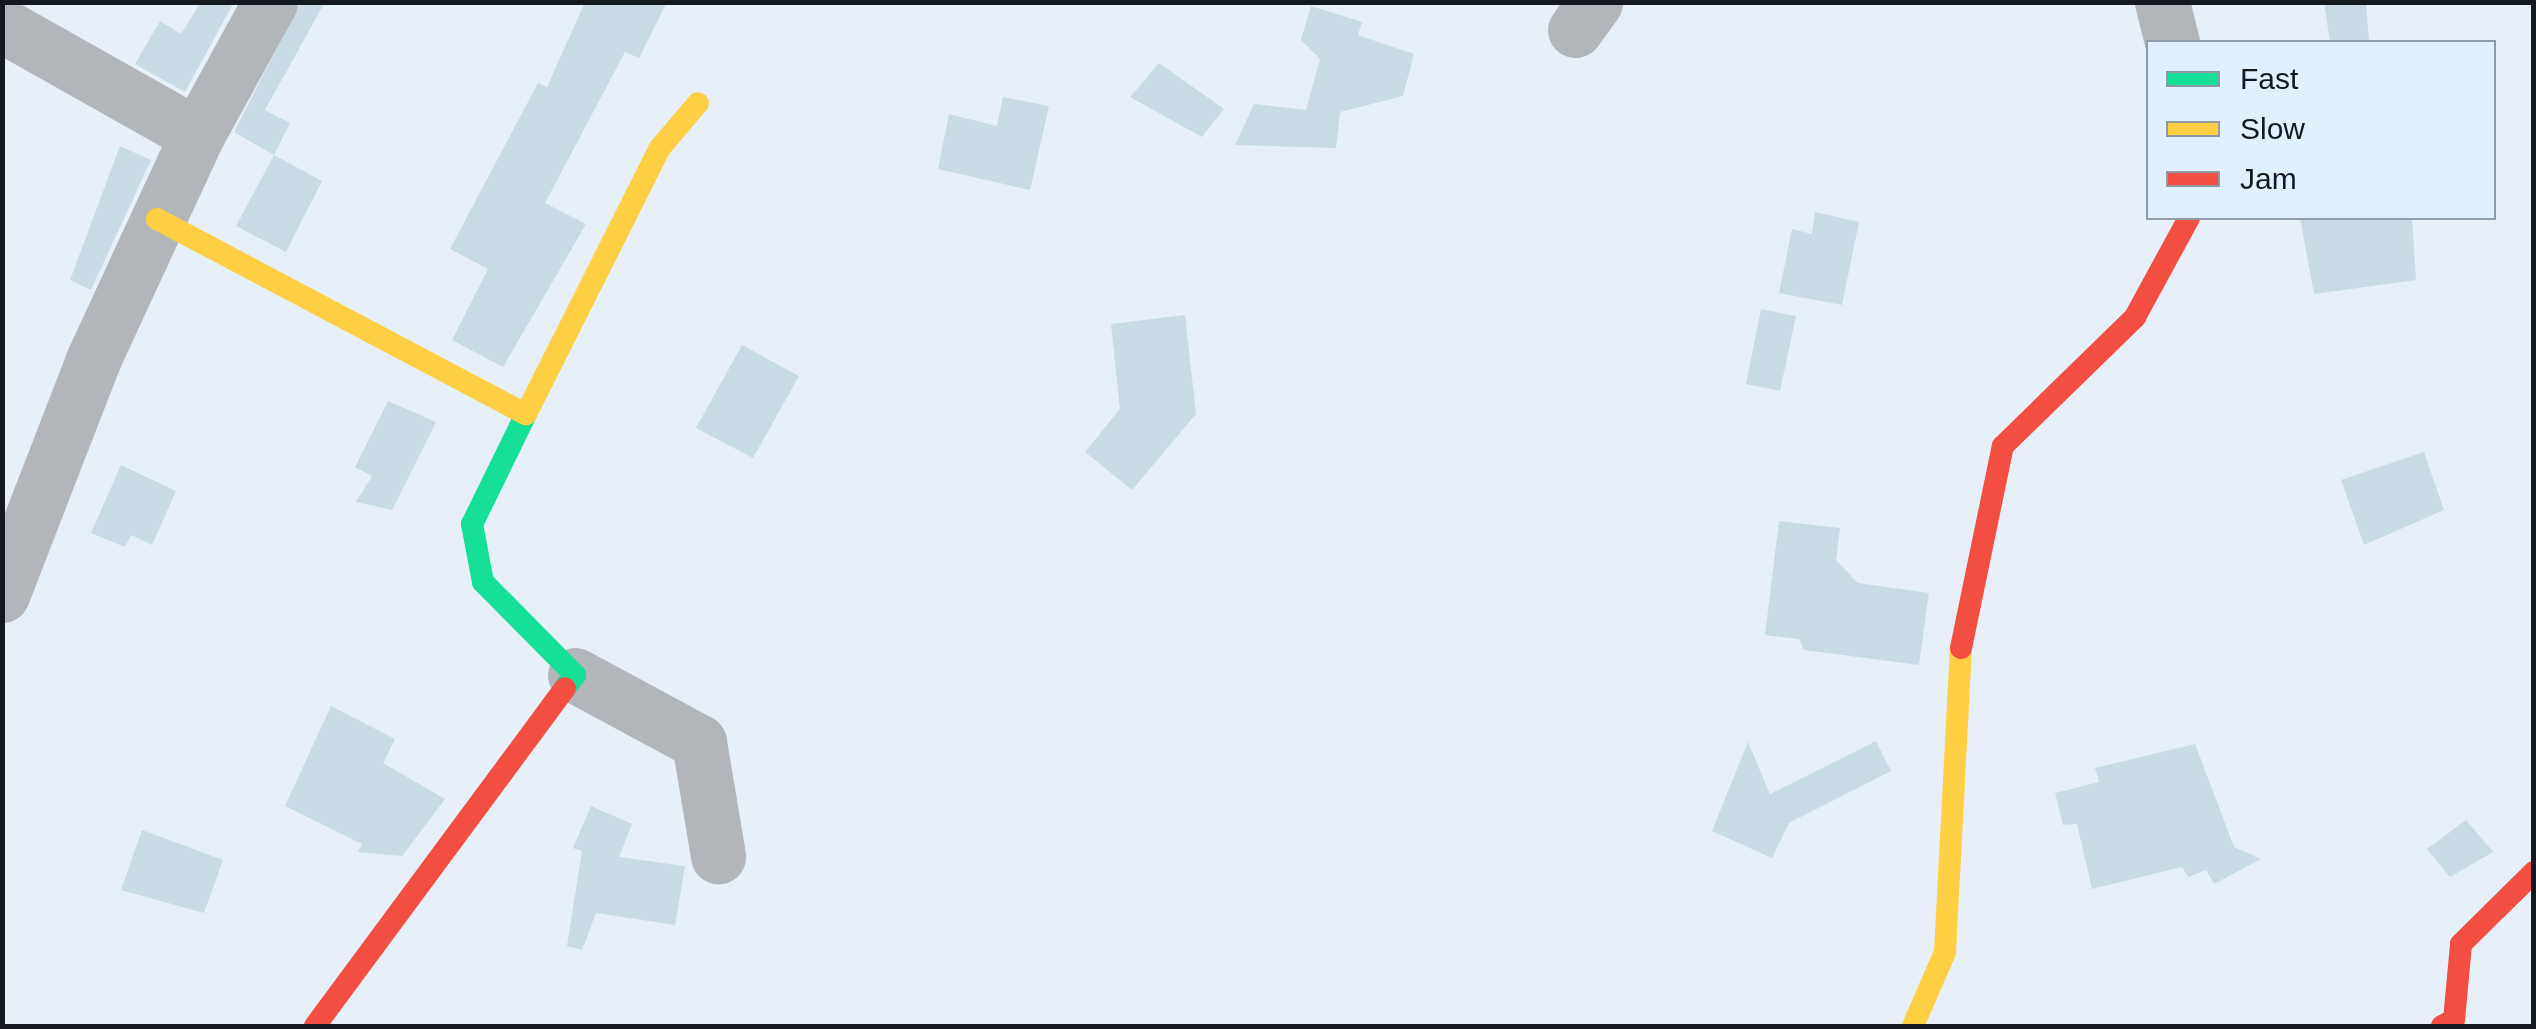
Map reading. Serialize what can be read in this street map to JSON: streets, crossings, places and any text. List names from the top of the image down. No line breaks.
{"legend":["Fast","Slow","Jam"]}
